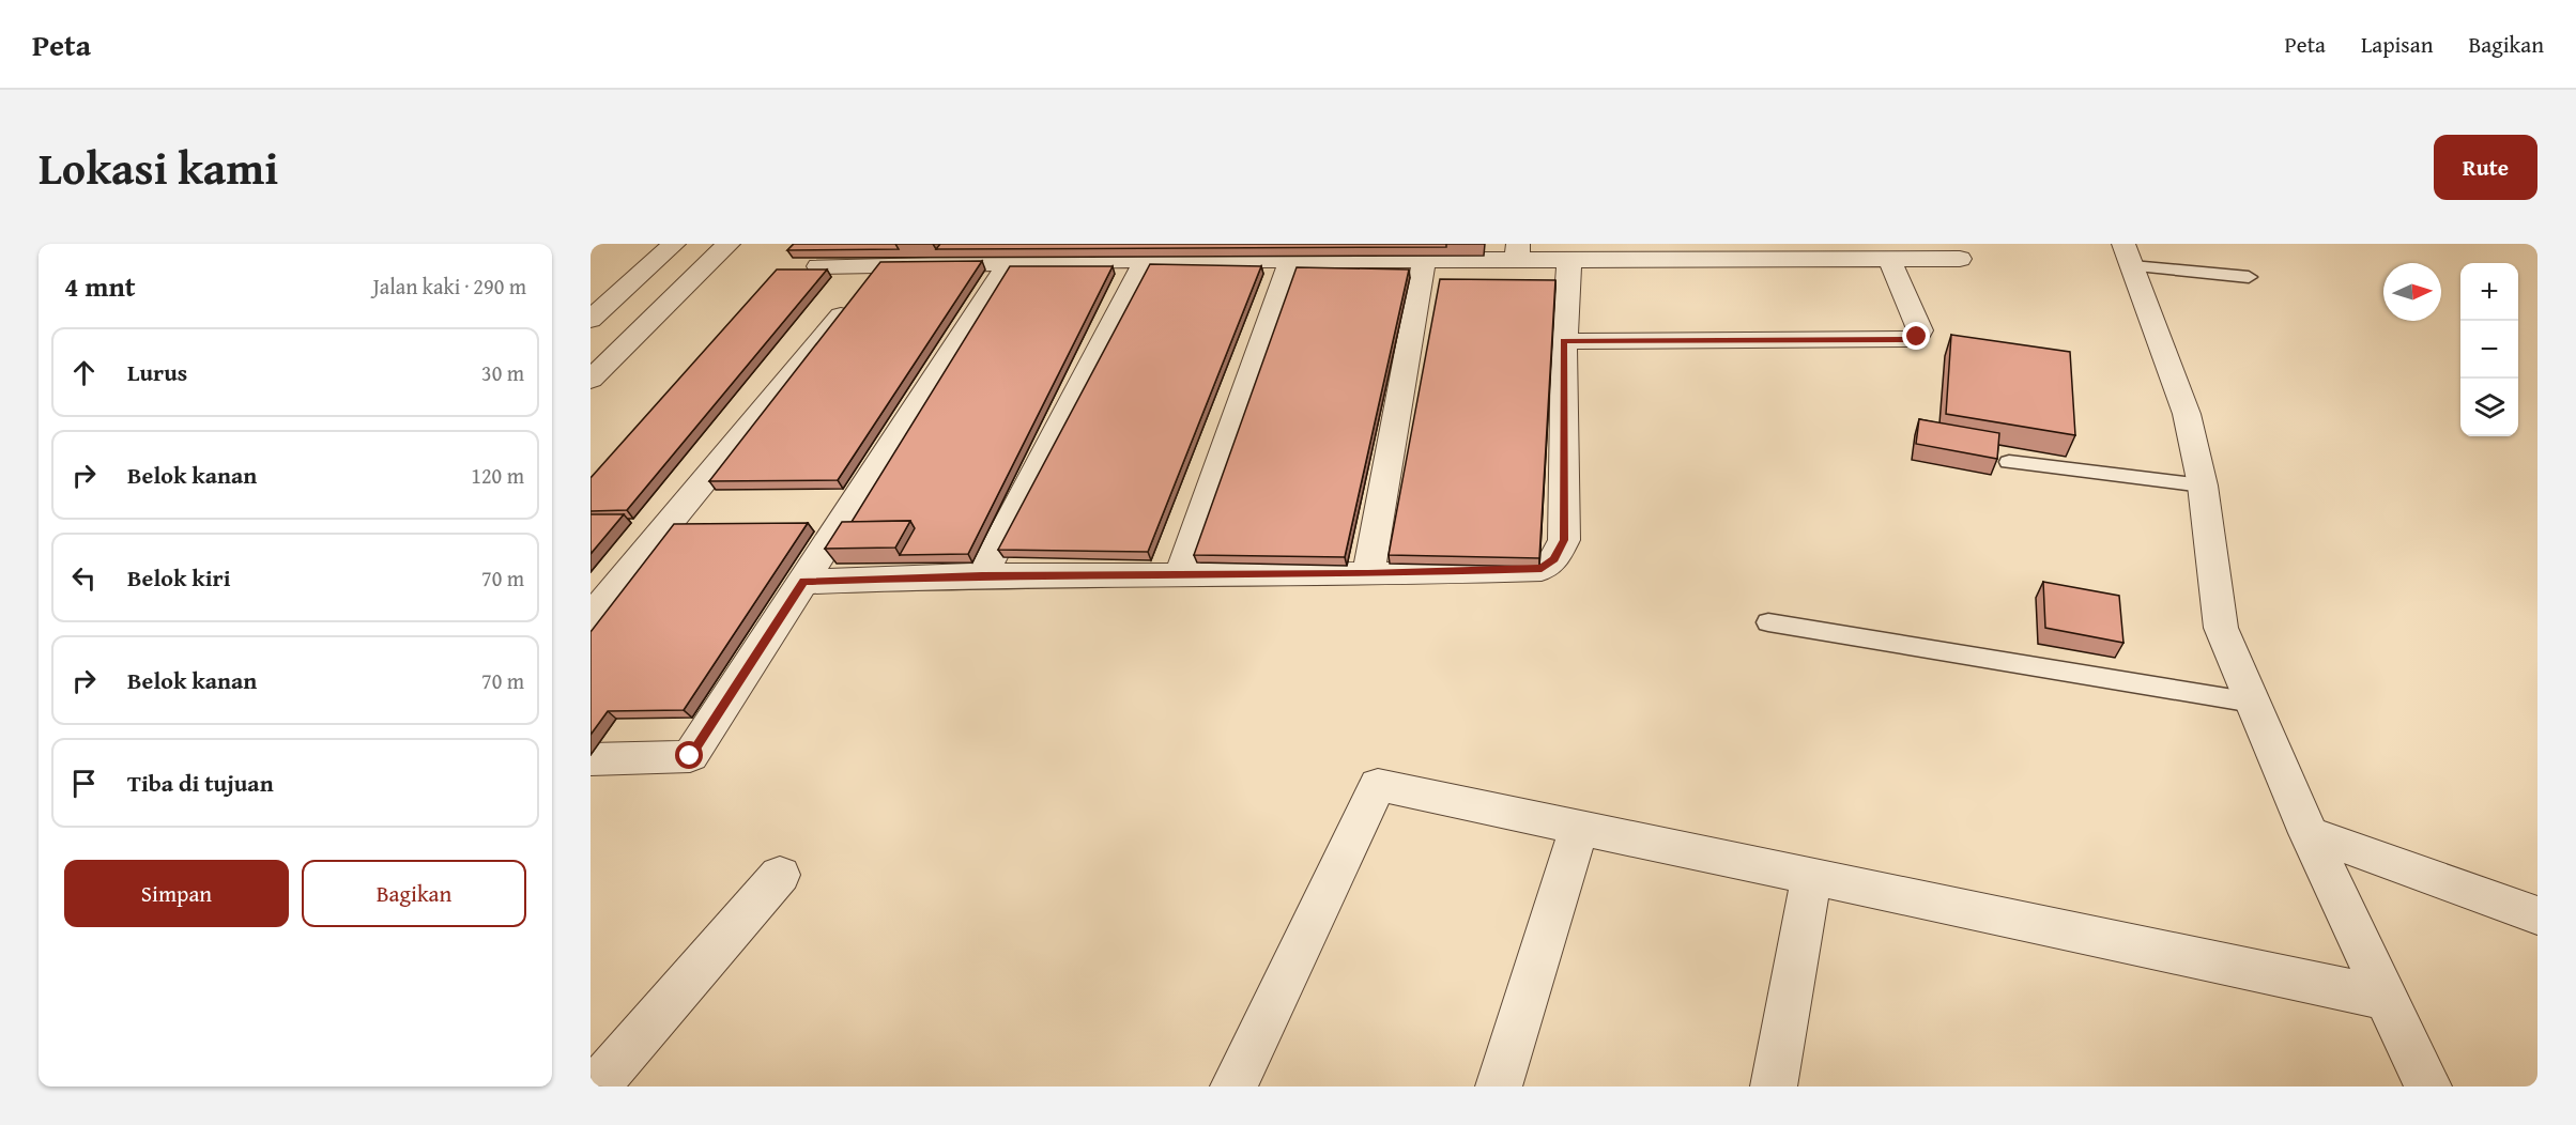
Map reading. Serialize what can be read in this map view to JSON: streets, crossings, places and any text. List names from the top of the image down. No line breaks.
{"north":"right","page":{"header":"Peta","nav":["Peta","Lapisan","Bagikan"],"title":"Lokasi kami","buttons":["Rute",["Simpan","Bagikan"]],"heading":["4 mnt","Jalan kaki · 290 m"],"map_buttons":["+","−"],"list":[["Lurus","30 m"],["Belok kanan","120 m"],["Belok kiri","70 m"],["Belok kanan","70 m"],"Tiba di tujuan"]}}
